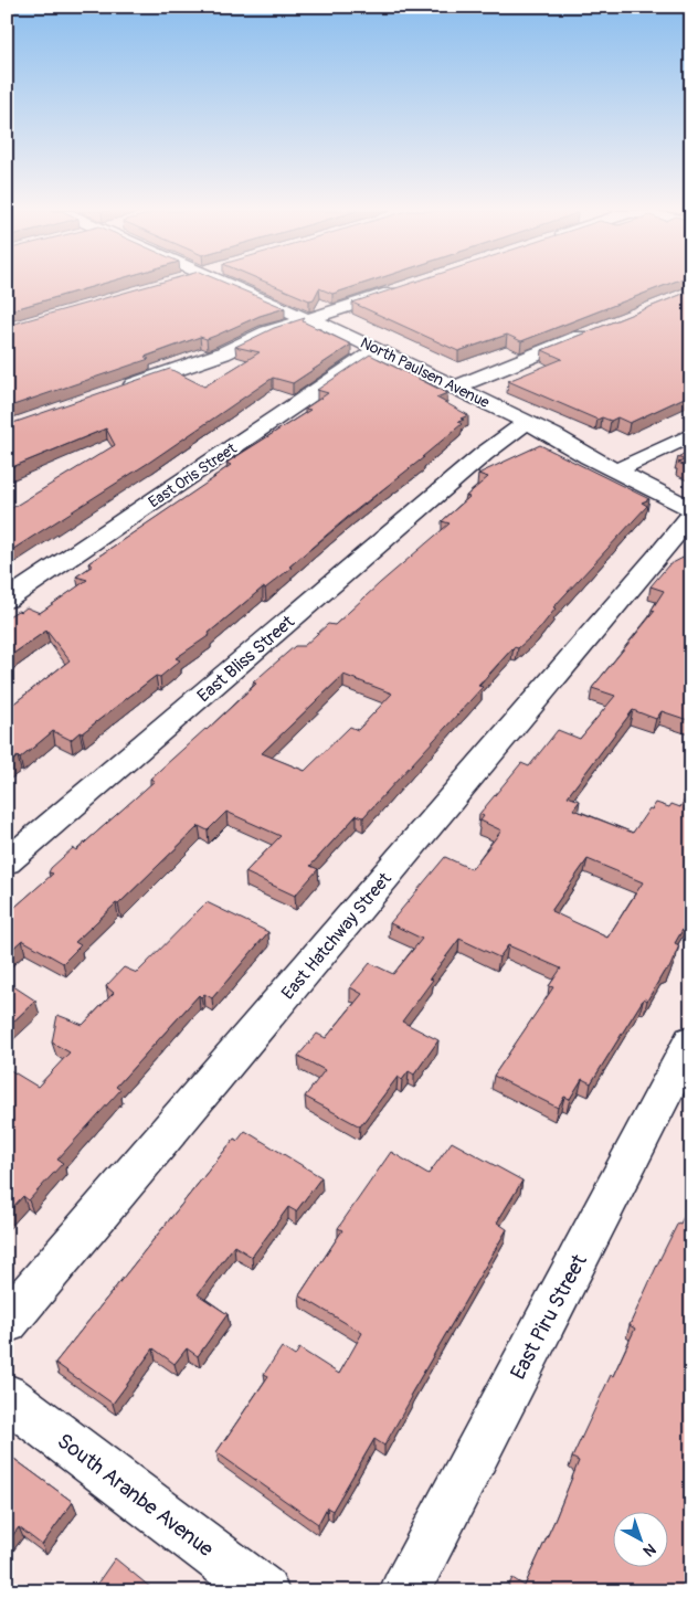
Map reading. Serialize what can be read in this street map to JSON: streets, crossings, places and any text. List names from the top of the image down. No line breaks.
{"streets":{"street":["North Paulsen Avenue","East Oris Street","East Bliss Street","East Hatchway Street","East Piru Street","South Aranbe Avenue"]},"crossings":[["North Paulsen Avenue","East Oris Street"],["North Paulsen Avenue","East Bliss Street"]],"north":"bottom right"}
